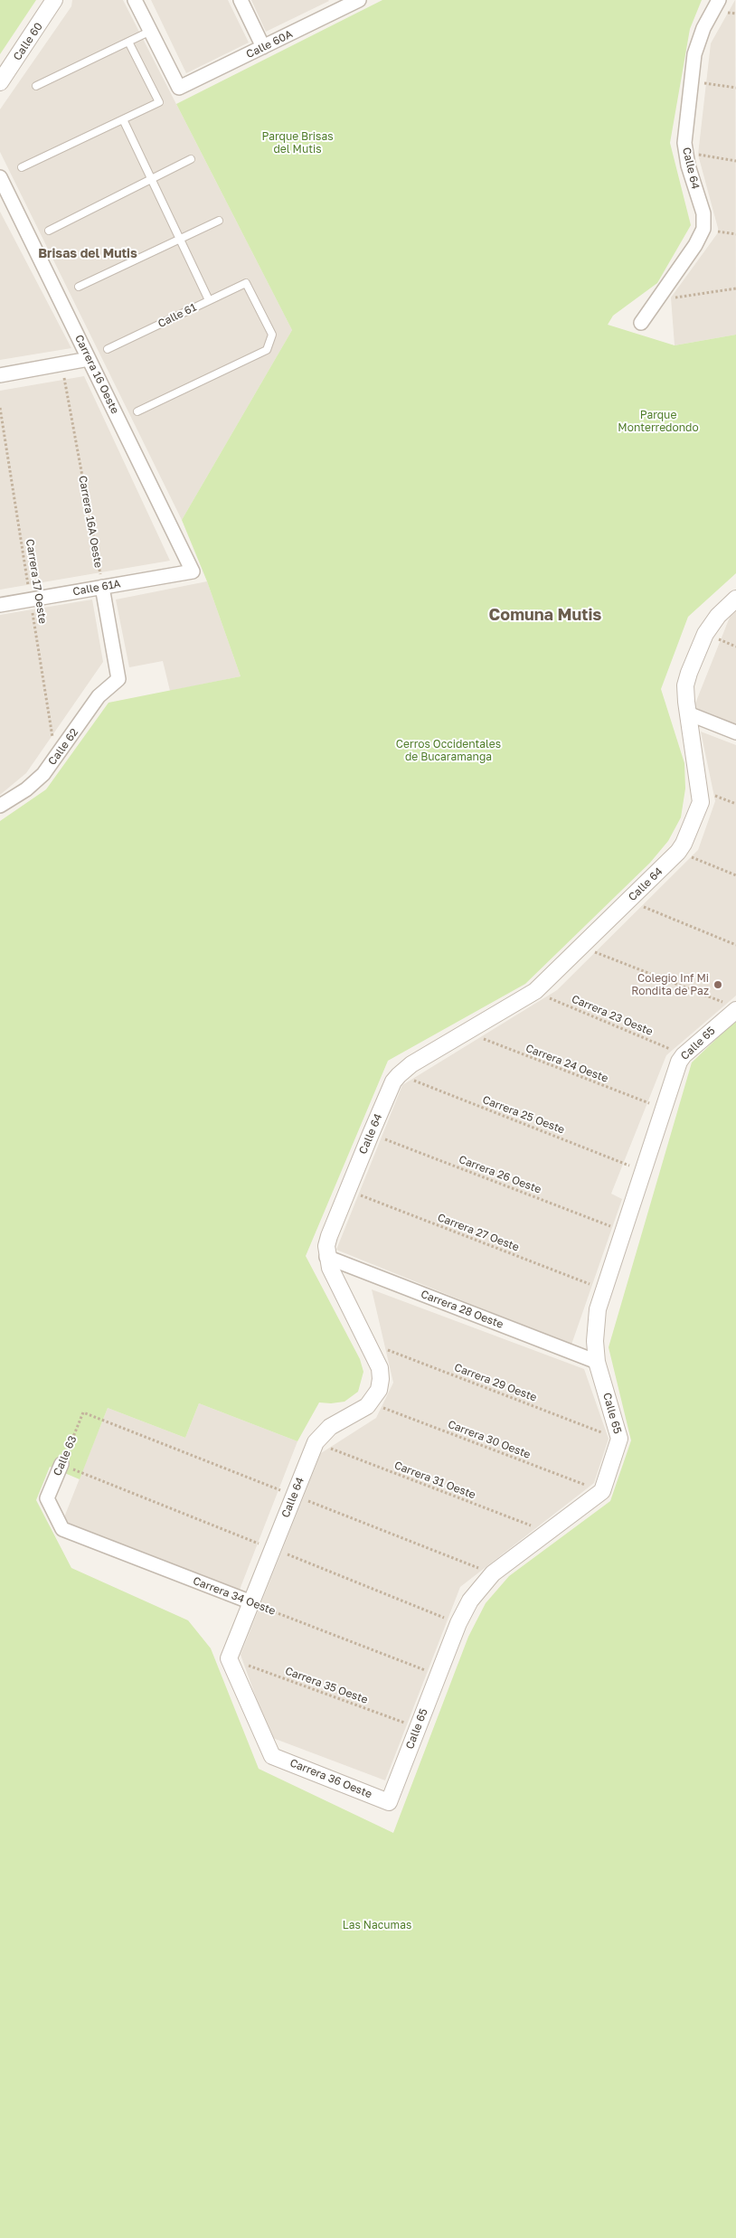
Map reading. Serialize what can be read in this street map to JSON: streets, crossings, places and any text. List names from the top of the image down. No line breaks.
{"streets":{"street":["Calle 60","Calle 60A","Calle 64","Carrera 16 Oeste","Calle 61A","Calle 62","Calle 65","Carrera 28 Oeste","Calle 63","Carrera 34 Oeste","Carrera 36 Oeste"],"lane":["Calle 61"],"path":["Carrera 16A Oeste","Carrera 17 Oeste","Carrera 23 Oeste","Carrera 24 Oeste","Carrera 25 Oeste","Carrera 26 Oeste","Carrera 27 Oeste","Carrera 29 Oeste","Carrera 30 Oeste","Carrera 31 Oeste","Carrera 35 Oeste"]},"crossings":[["Calle 64","Carrera 23 Oeste"],["Calle 64","Carrera 24 Oeste"],["Calle 64","Carrera 25 Oeste"],["Calle 64","Carrera 26 Oeste"],["Calle 64","Carrera 27 Oeste"],["Calle 64","Carrera 28 Oeste"],["Calle 64","Carrera 29 Oeste"],["Calle 64","Carrera 30 Oeste"],["Calle 64","Carrera 31 Oeste"],["Calle 64","Carrera 34 Oeste"],["Calle 64","Carrera 35 Oeste"],["Calle 64","Carrera 36 Oeste"],["Carrera 16 Oeste","Calle 61A"],["Carrera 16A Oeste","Calle 61A"],["Carrera 16A Oeste","Calle 62"],["Carrera 17 Oeste","Calle 61A"],["Carrera 17 Oeste","Calle 62"],["Calle 61A","Calle 62"],["Carrera 23 Oeste","Calle 65"],["Calle 65","Carrera 24 Oeste"],["Calle 65","Carrera 25 Oeste"],["Calle 65","Carrera 26 Oeste"],["Calle 65","Carrera 27 Oeste"],["Calle 65","Carrera 28 Oeste"],["Calle 65","Carrera 29 Oeste"],["Calle 65","Carrera 30 Oeste"],["Calle 65","Carrera 31 Oeste"],["Calle 65","Carrera 34 Oeste"],["Calle 65","Carrera 35 Oeste"],["Calle 65","Carrera 36 Oeste"],["Calle 63","Carrera 34 Oeste"],["Carrera 35 Oeste","Carrera 36 Oeste"]],"districts":["Brisas del Mutis","Comuna Mutis"],"parks":["Parque Brisas del Mutis","Parque Monterredondo","Cerros Occidentales de Bucaramanga","Las Nacumas"],"places":["Colegio Inf Mi Rondita de Paz"]}
